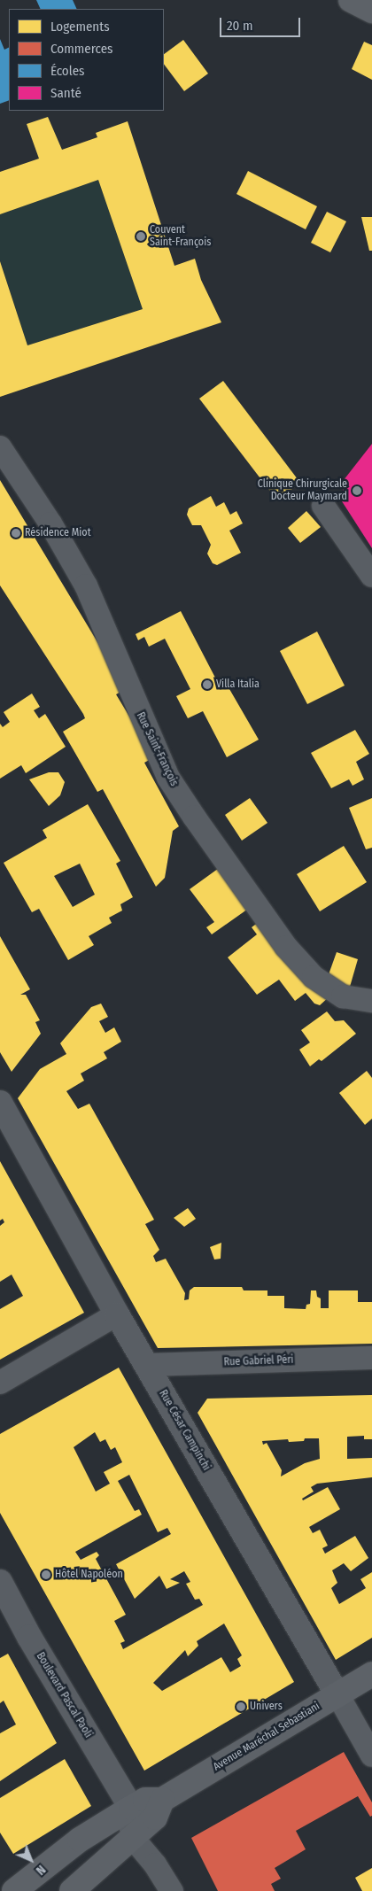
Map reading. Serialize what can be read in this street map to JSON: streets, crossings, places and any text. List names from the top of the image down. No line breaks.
{"streets":{"main road":["Avenue Maréchal Sebastiani"],"street":["Rue Saint-François","Rue Gabriel Péri","Rue César Campinchi","Boulevard Pascal Paoli"]},"crossings":[["Rue Gabriel Péri","Rue César Campinchi"],["Rue César Campinchi","Avenue Maréchal Sebastiani"],["Boulevard Pascal Paoli","Avenue Maréchal Sebastiani"]],"places":["Couvent Saint-François","Clinique Chirurgicale Docteur Maymard","Résidence Miot","Villa Italia","Hôtel Napoléon","Univers"],"legend":["Logements","Commerces","Écoles","Santé"],"scale_bar":"20 m","north":"bottom right"}
